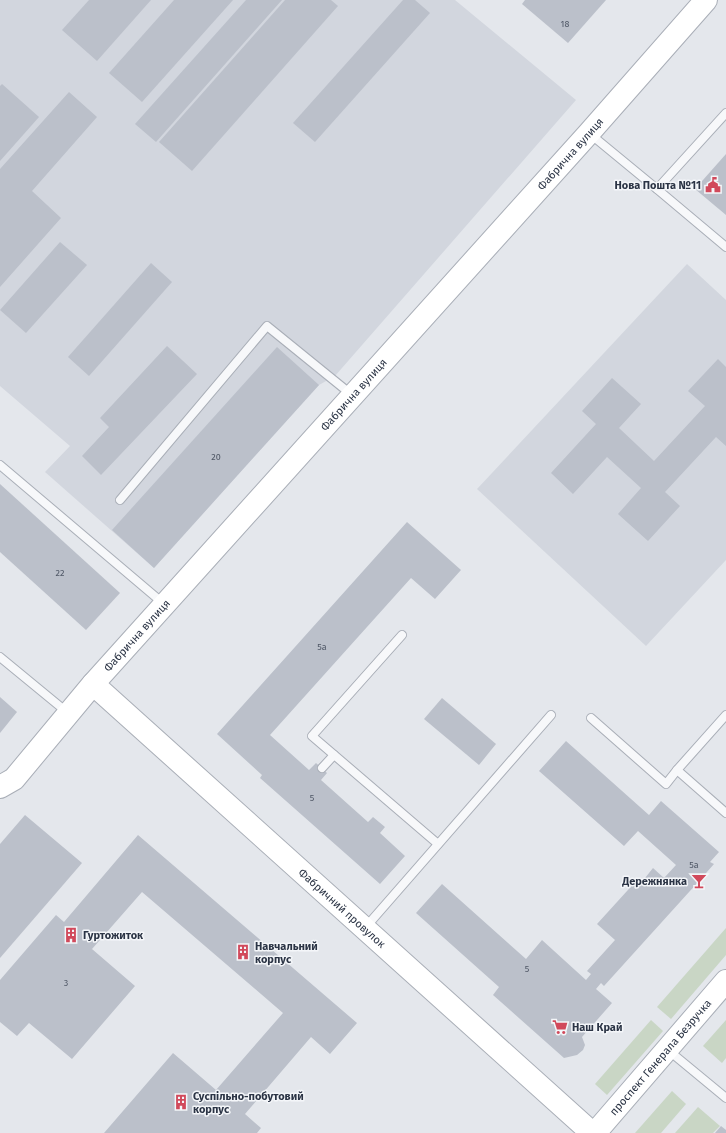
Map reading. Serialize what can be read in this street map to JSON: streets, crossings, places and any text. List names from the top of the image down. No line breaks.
{"streets":{"street":["Фабрична вулиця","Фабричний провулок","проспект Генерала Безручка"]},"crossings":[["Фабрична вулиця","Фабричний провулок"],["Фабричний провулок","проспект Генерала Безручка"]],"places":{"public building":["Нова Пошта №11"],"bar":["Дережнянка"],"building":["Гуртожиток","Навчальний корпус","Суспільно-побутовий корпус"],"supermarket":["Наш Край"]},"house_numbers":["18","20","22","5а","5","5а","5","3"]}
